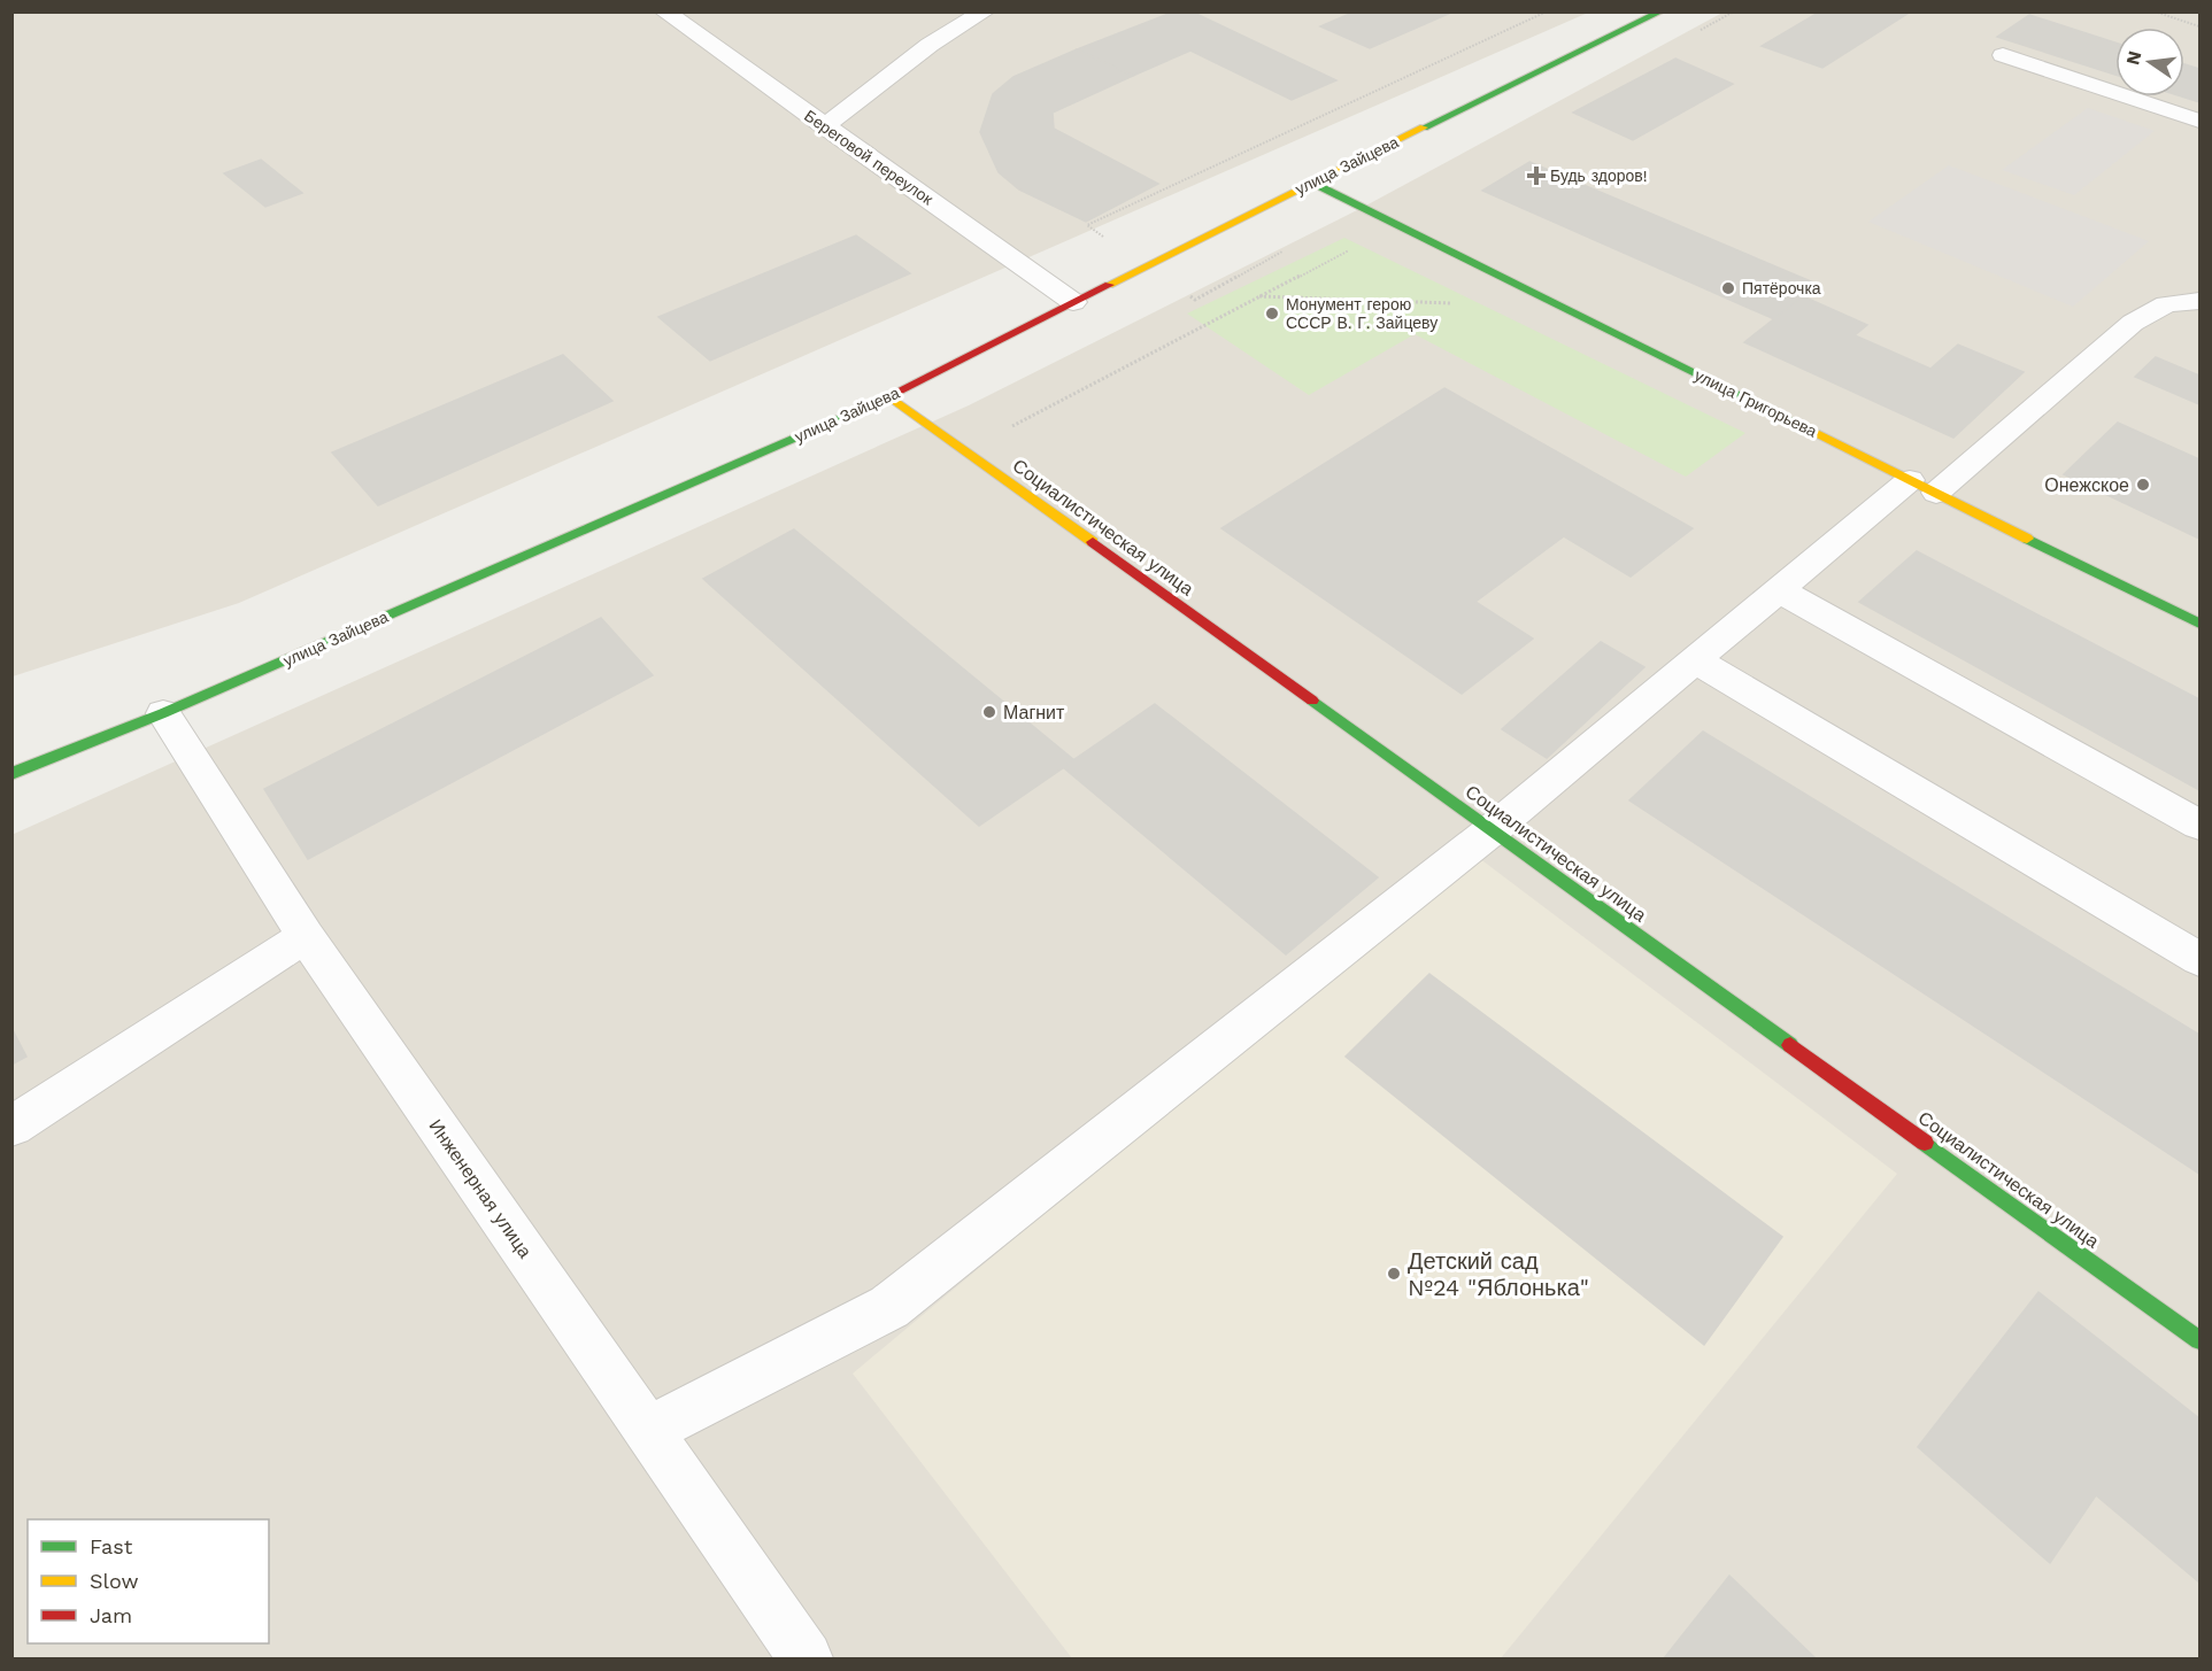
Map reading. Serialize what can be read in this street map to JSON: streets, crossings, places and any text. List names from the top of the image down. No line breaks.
{"streets":{"street":["улица Зайцева","улица Григорьева","Социалистическая улица"],"lane":["Береговой переулок","Инженерная улица"]},"crossings":[["Береговой переулок","улица Зайцева"],["улица Зайцева","улица Григорьева"],["улица Зайцева","Социалистическая улица"],["улица Зайцева","Инженерная улица"]],"places":{"health":["Будь здоров!"],"other":["Пятёрочка","Монумент герою СССР В. Г. Зайцеву","Онежское","Магнит","Детский сад №24 \"Яблонька\""]},"legend":["Fast","Slow","Jam"],"north":"left"}
